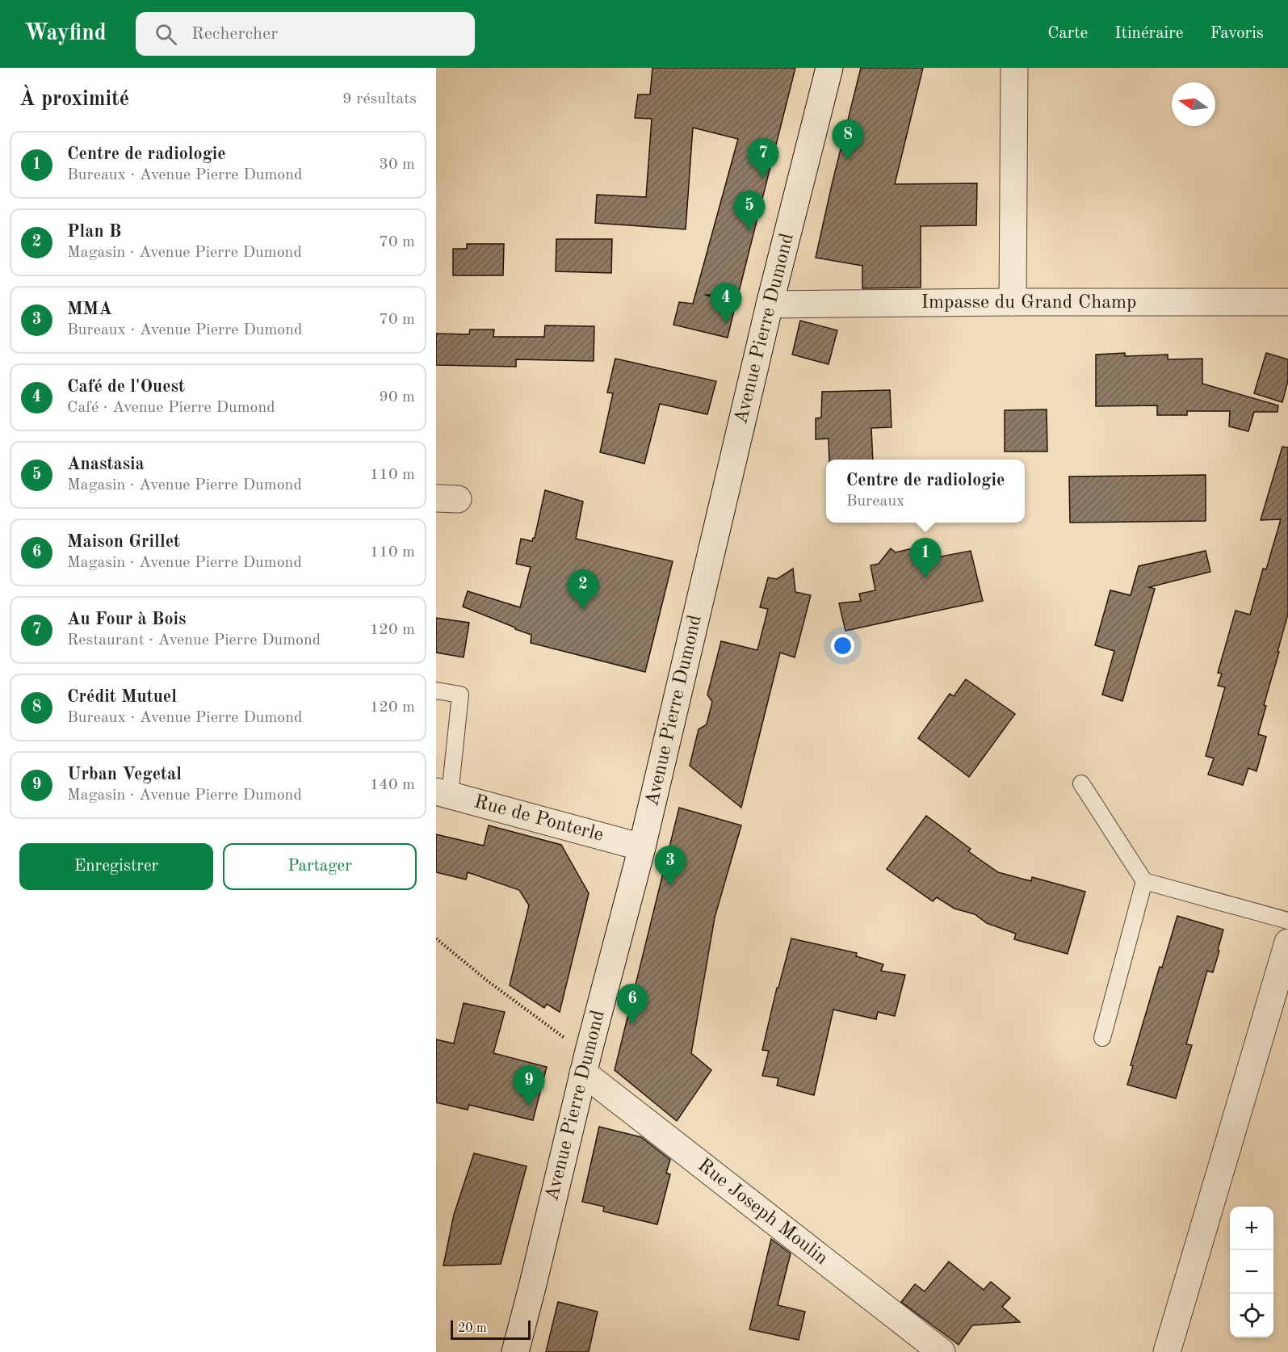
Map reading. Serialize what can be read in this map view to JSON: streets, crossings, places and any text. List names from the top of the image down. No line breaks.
{"streets":{"street":["Impasse du Grand Champ","Avenue Pierre Dumond","Rue de Ponterle","Rue Joseph Moulin"]},"crossings":[["Impasse du Grand Champ","Avenue Pierre Dumond"],["Avenue Pierre Dumond","Rue de Ponterle"],["Avenue Pierre Dumond","Rue Joseph Moulin"]],"scale_bar":"20 m","north":"left","page":{"header":"Wayfind","search":"Rechercher","nav":["Carte","Itinéraire","Favoris"],"heading":["À proximité","9 résultats"],"pins":["8","7","5","4","1","2","3","6","9"],"list":[{"mark":"1","name":"Centre de radiologie","note":"Bureaux · Avenue Pierre Dumond","value":"30 m"},{"mark":"2","name":"Plan B","note":"Magasin · Avenue Pierre Dumond","value":"70 m"},{"mark":"3","name":"MMA","note":"Bureaux · Avenue Pierre Dumond","value":"70 m"},{"mark":"4","name":"Café de l'Ouest","note":"Café · Avenue Pierre Dumond","value":"90 m"},{"mark":"5","name":"Anastasia","note":"Magasin · Avenue Pierre Dumond","value":"110 m"},{"mark":"6","name":"Maison Grillet","note":"Magasin · Avenue Pierre Dumond","value":"110 m"},{"mark":"7","name":"Au Four à Bois","note":"Restaurant · Avenue Pierre Dumond","value":"120 m"},{"mark":"8","name":"Crédit Mutuel","note":"Bureaux · Avenue Pierre Dumond","value":"120 m"},{"mark":"9","name":"Urban Vegetal","note":"Magasin · Avenue Pierre Dumond","value":"140 m"}],"popup":["Centre de radiologie","Bureaux"],"buttons":["Enregistrer","Partager"],"map_buttons":["+","−"],"scale":"20 m"}}
